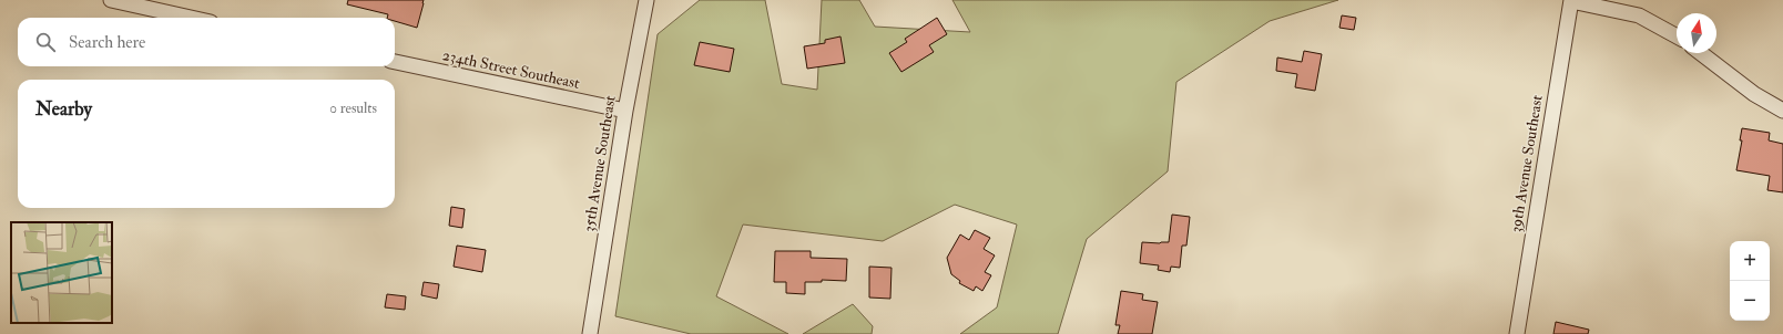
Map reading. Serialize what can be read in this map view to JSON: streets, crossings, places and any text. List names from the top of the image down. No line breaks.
{"streets":{"street":["234th Street Southeast","35th Avenue Southeast","39th Avenue Southeast"]},"crossings":[["234th Street Southeast","35th Avenue Southeast"]],"north":"top","page":{"search":"Search here","heading":["Nearby","0 results"],"map_buttons":["+","−"]}}
